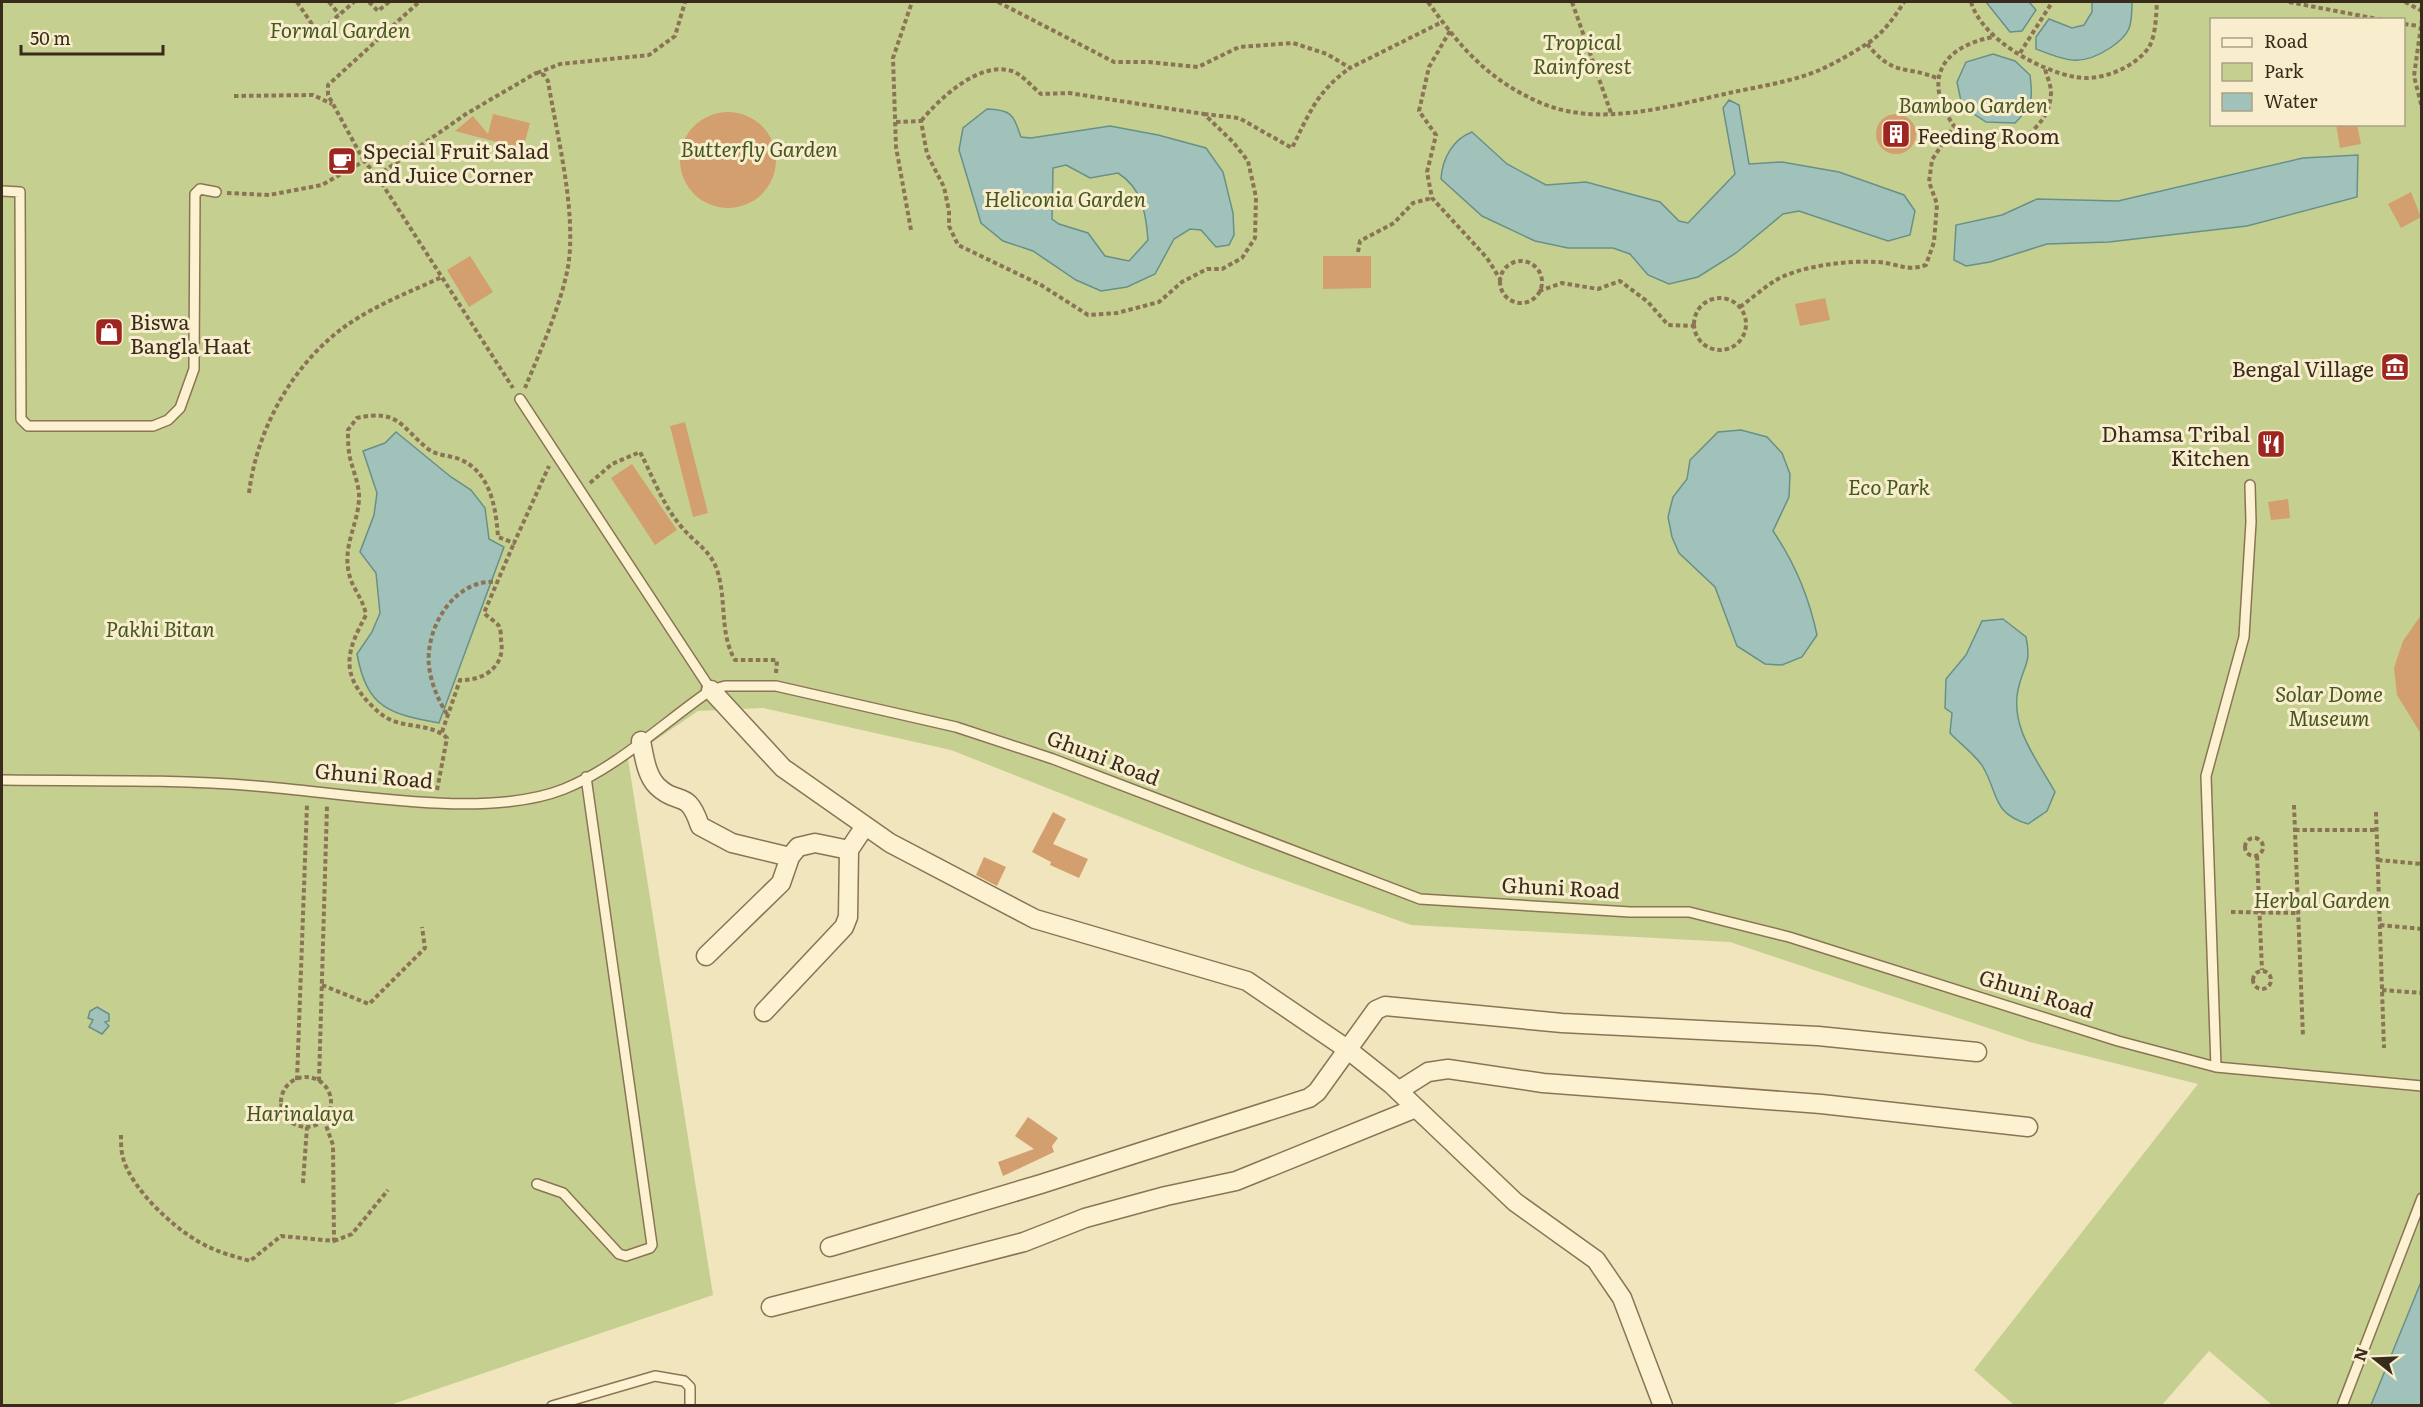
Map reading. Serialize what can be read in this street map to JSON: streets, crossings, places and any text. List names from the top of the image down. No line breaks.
{"streets":{"lane":["Ghuni Road"]},"parks":["Formal Garden","Tropical Rainforest","Bamboo Garden","Butterfly Garden","Heliconia Garden","Eco Park","Pakhi Bitan","Solar Dome Museum","Herbal Garden","Harinalaya"],"places":{"building":["Feeding Room"],"cafe":["Special Fruit Salad and Juice Corner"],"shop":["Biswa Bangla Haat"],"museum":["Bengal Village"],"restaurant":["Dhamsa Tribal Kitchen"]},"legend":["Road","Park","Water"],"scale_bar":"50 m","north":"left"}
